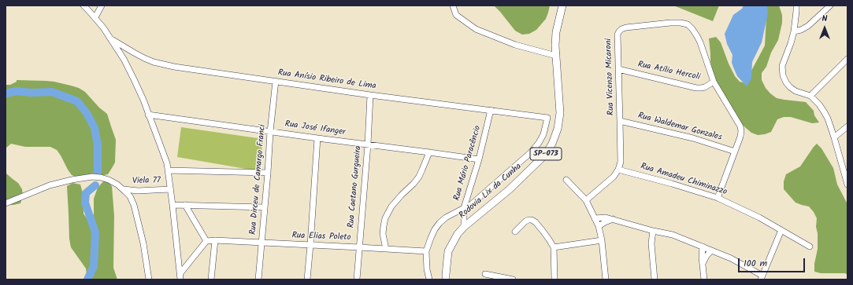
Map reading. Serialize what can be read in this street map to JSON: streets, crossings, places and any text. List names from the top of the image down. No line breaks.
{"streets":{"main road":["SP-073","Rodovia Lix da Cunha"],"street":["Rua Atilio Hercoli","Rua Vicenzo Micaroni","Rua Anísio Ribeiro de Lima","Rua Waldemar Gonzales","Rua José Ifanger","Rua Mário Paracêncio","Rua Dirceu de Camargo Franci","Rua Amadeu Chiminazzo","Viela 77","Rua Caetano Gurgueira","Rua Elias Poleto"]},"crossings":[["Rua Atilio Hercoli","Rua Vicenzo Micaroni"],["Rua Vicenzo Micaroni","Rua Waldemar Gonzales"],["Rua Vicenzo Micaroni","Rua Amadeu Chiminazzo"],["Rua Anísio Ribeiro de Lima","Rua Mário Paracêncio"],["Rua Anísio Ribeiro de Lima","Rua Dirceu de Camargo Franci"],["Rua Anísio Ribeiro de Lima","Rua Caetano Gurgueira"],["Rua José Ifanger","Rua Mário Paracêncio"],["Rua José Ifanger","Rua Dirceu de Camargo Franci"],["Rua José Ifanger","Rua Caetano Gurgueira"],["Rua Mário Paracêncio","Rua Elias Poleto"],["Rua Dirceu de Camargo Franci","Rua Elias Poleto"],["Rua Caetano Gurgueira","Rua Elias Poleto"]],"scale_bar":"100 m","north":"top"}
